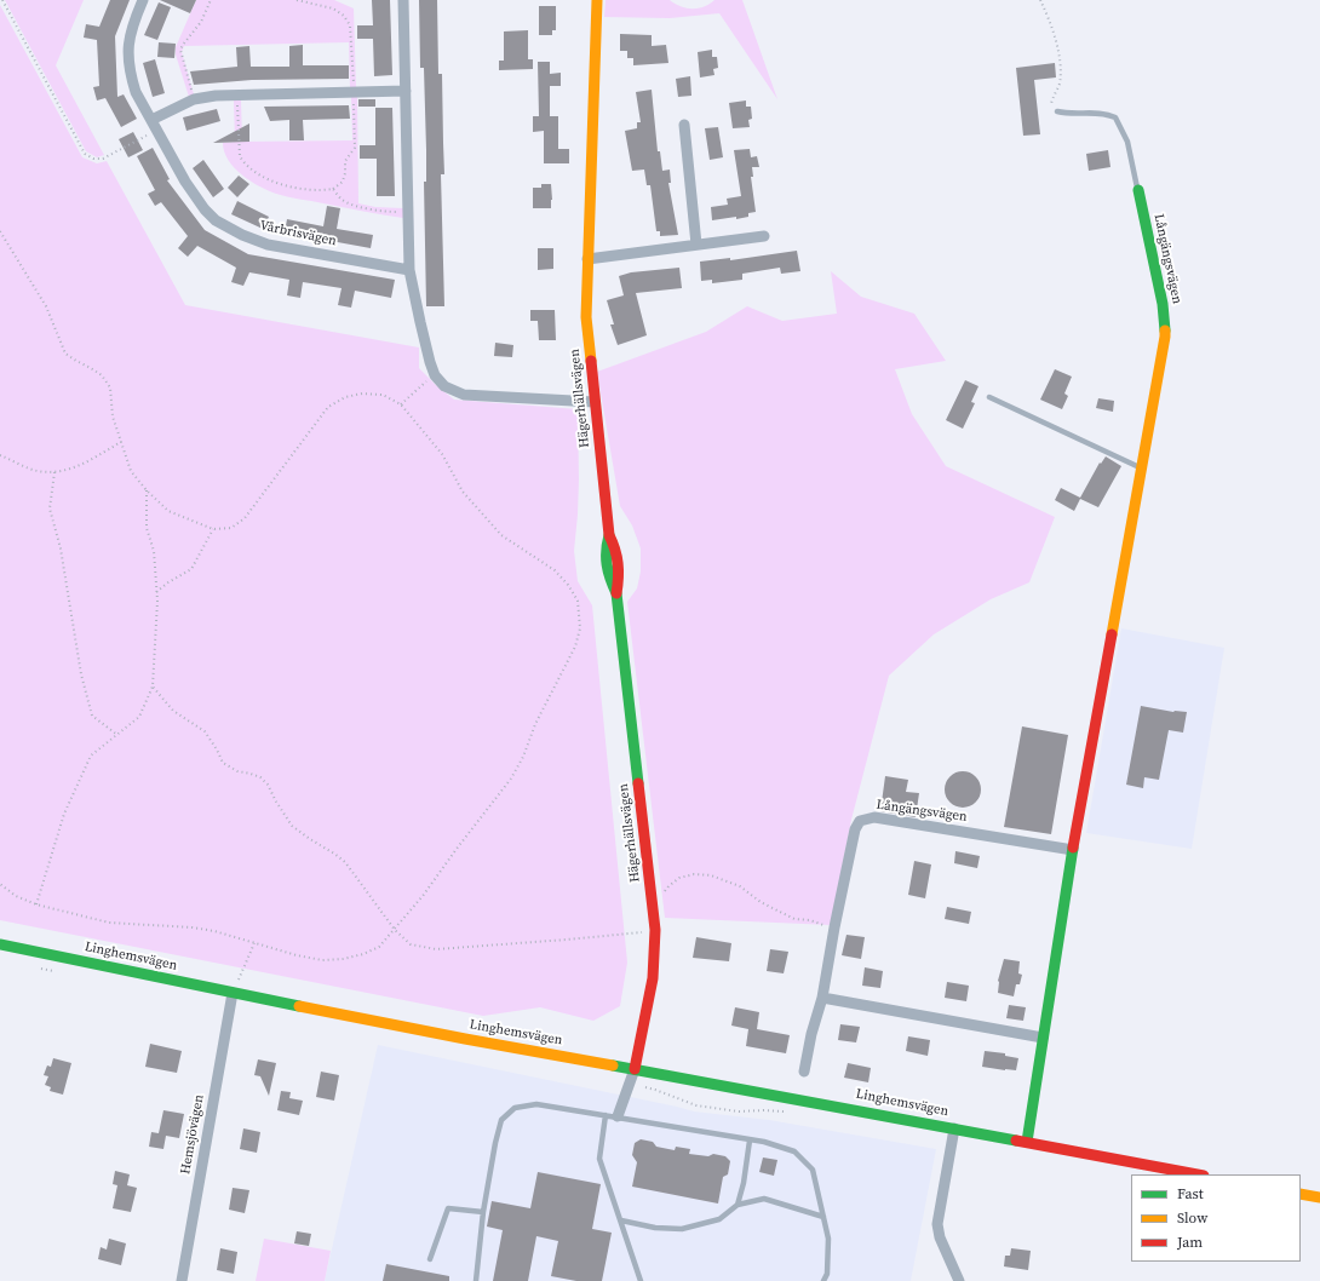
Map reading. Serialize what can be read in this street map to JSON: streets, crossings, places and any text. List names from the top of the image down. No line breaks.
{"streets":{"street":["Vårbrisvägen","Långängsvägen","Hägerhällsvägen","Linghemsvägen","Hemsjövägen"]},"crossings":[["Långängsvägen","Linghemsvägen"],["Hägerhällsvägen","Linghemsvägen"],["Linghemsvägen","Hemsjövägen"]],"legend":["Fast","Slow","Jam"]}
